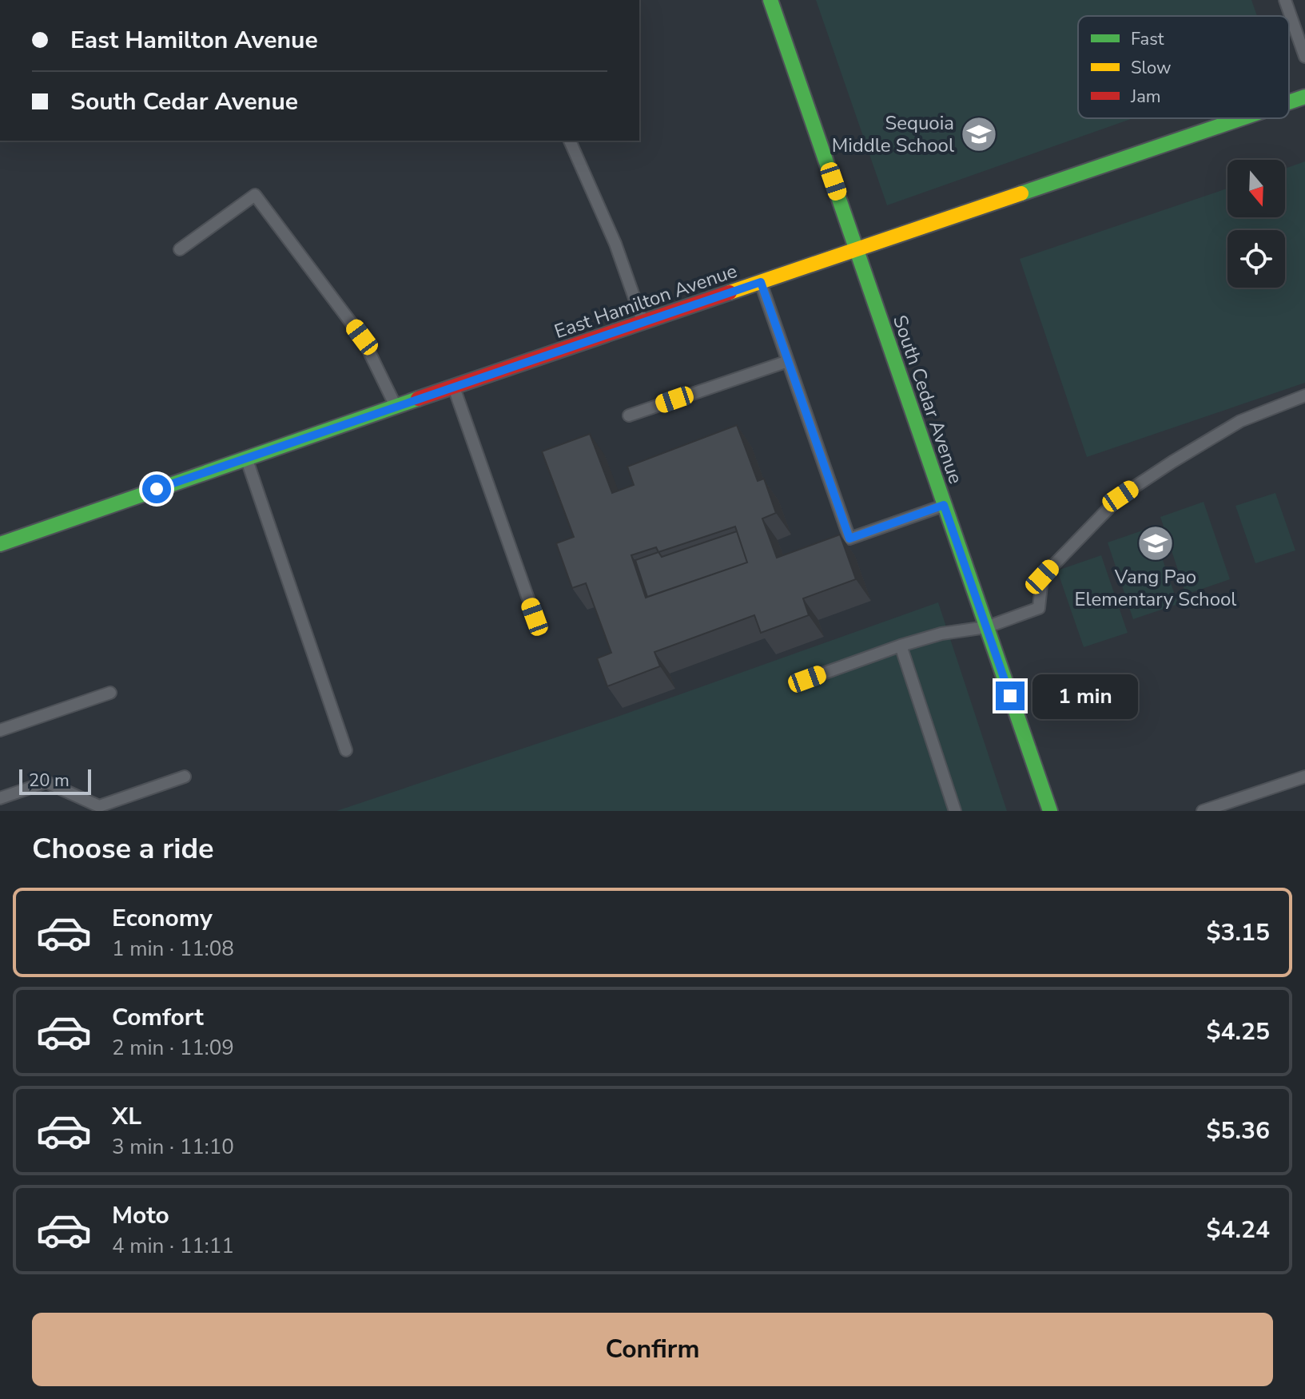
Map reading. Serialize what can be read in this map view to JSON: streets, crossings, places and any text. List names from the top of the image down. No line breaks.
{"streets":{"street":["East Hamilton Avenue","South Cedar Avenue"]},"crossings":[["East Hamilton Avenue","South Cedar Avenue"]],"places":{"school or university":["Sequoia Middle School","Vang Pao Elementary School"]},"legend":["Fast","Slow","Jam"],"scale_bar":"20 m","north":"bottom","page":{"banner":["East Hamilton Avenue","South Cedar Avenue"],"bubble":"1 min","scale":"20 m","heading":"Choose a ride","list":[{"name":"Economy","note":"1 min · 11:08","value":"$3.15"},{"name":"Comfort","note":"2 min · 11:09","value":"$4.25"},{"name":"XL","note":"3 min · 11:10","value":"$5.36"},{"name":"Moto","note":"4 min · 11:11","value":"$4.24"}],"buttons":"Confirm"}}
